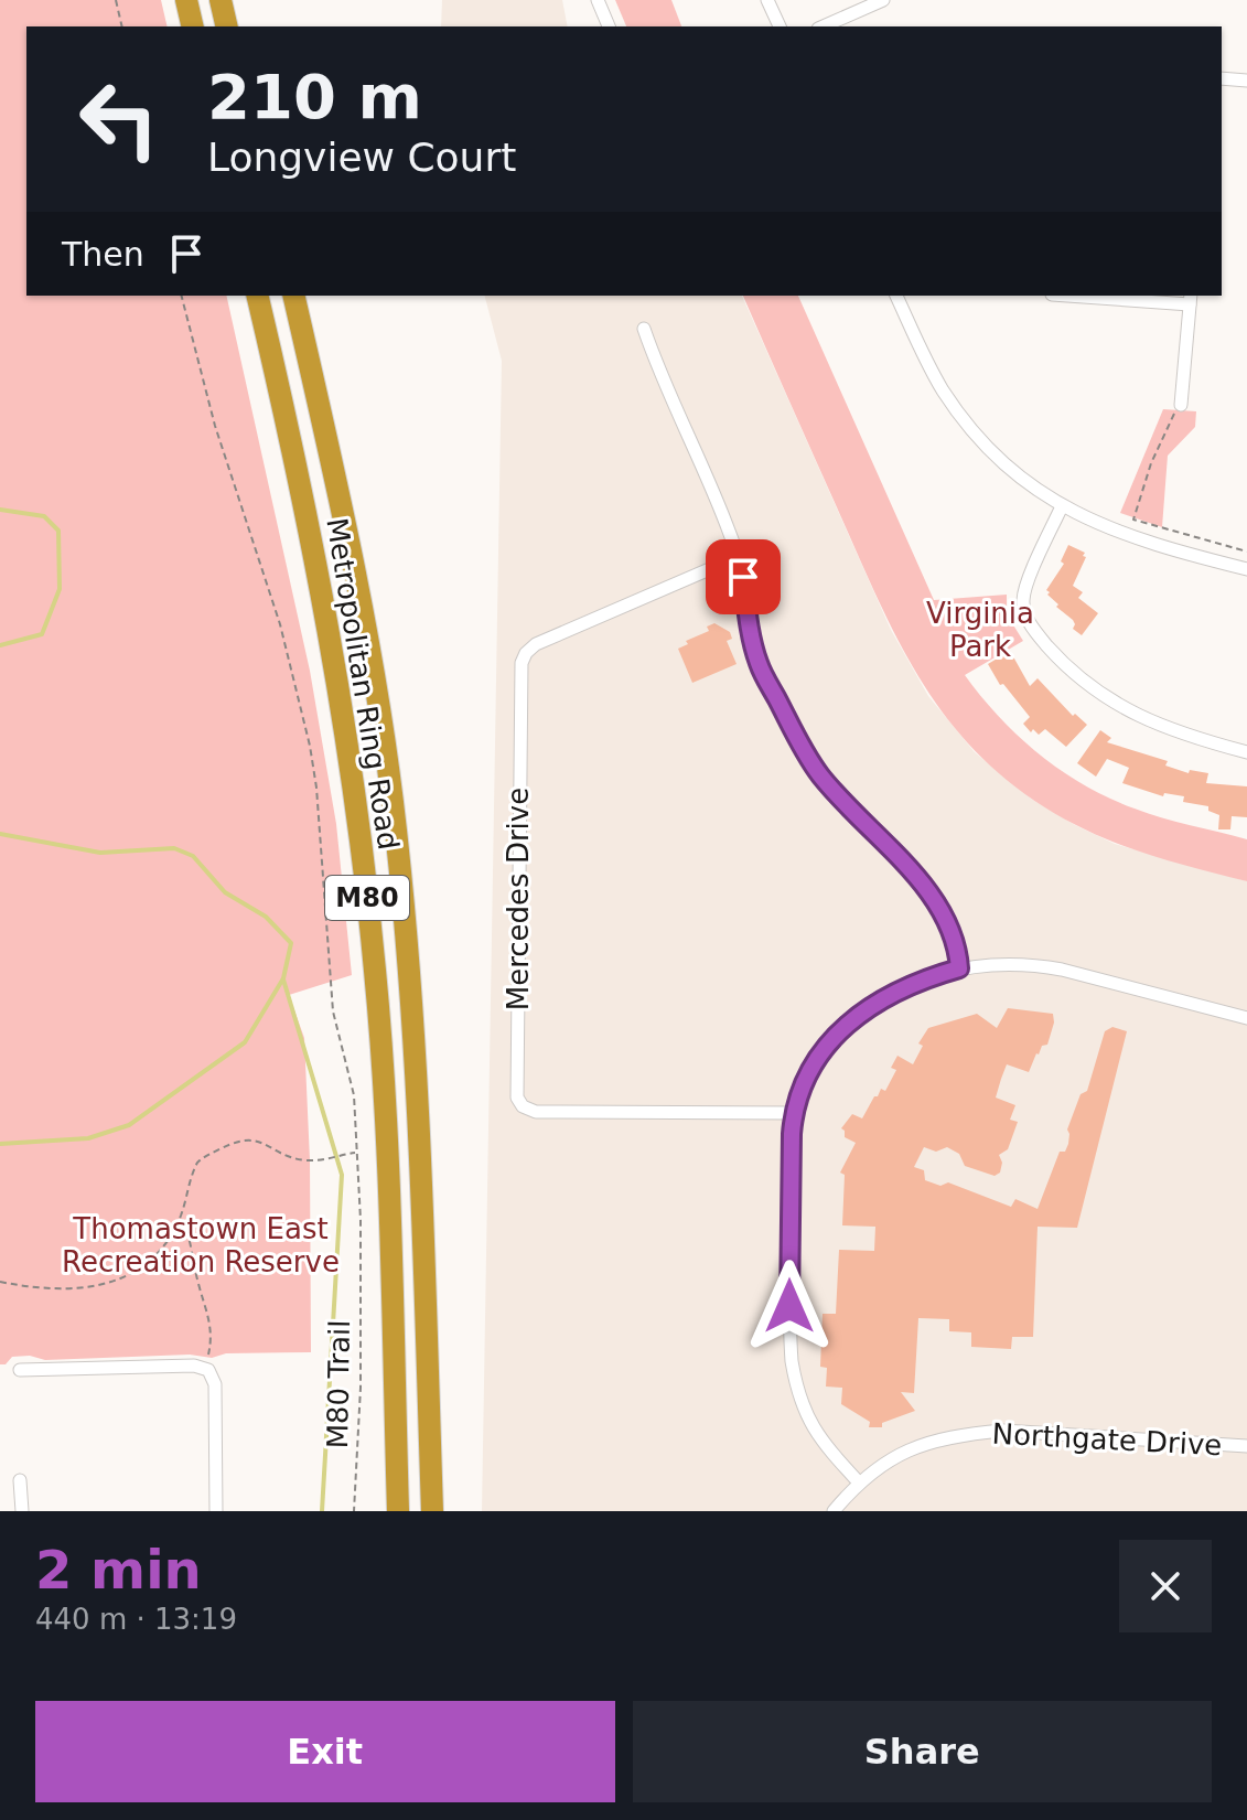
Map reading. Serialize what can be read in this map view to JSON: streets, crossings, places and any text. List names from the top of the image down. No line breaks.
{"streets":{"highway":["Metropolitan Ring Road","M80"],"street":["Mercedes Drive","Northgate Drive"],"path":["M80 Trail"]},"parks":["Virginia Park","Thomastown East Recreation Reserve"],"page":{"turn":["210 m","Longview Court"],"then":"Then","heading":["2 min","440 m · 13:19"],"buttons":["Exit","Share"]}}
